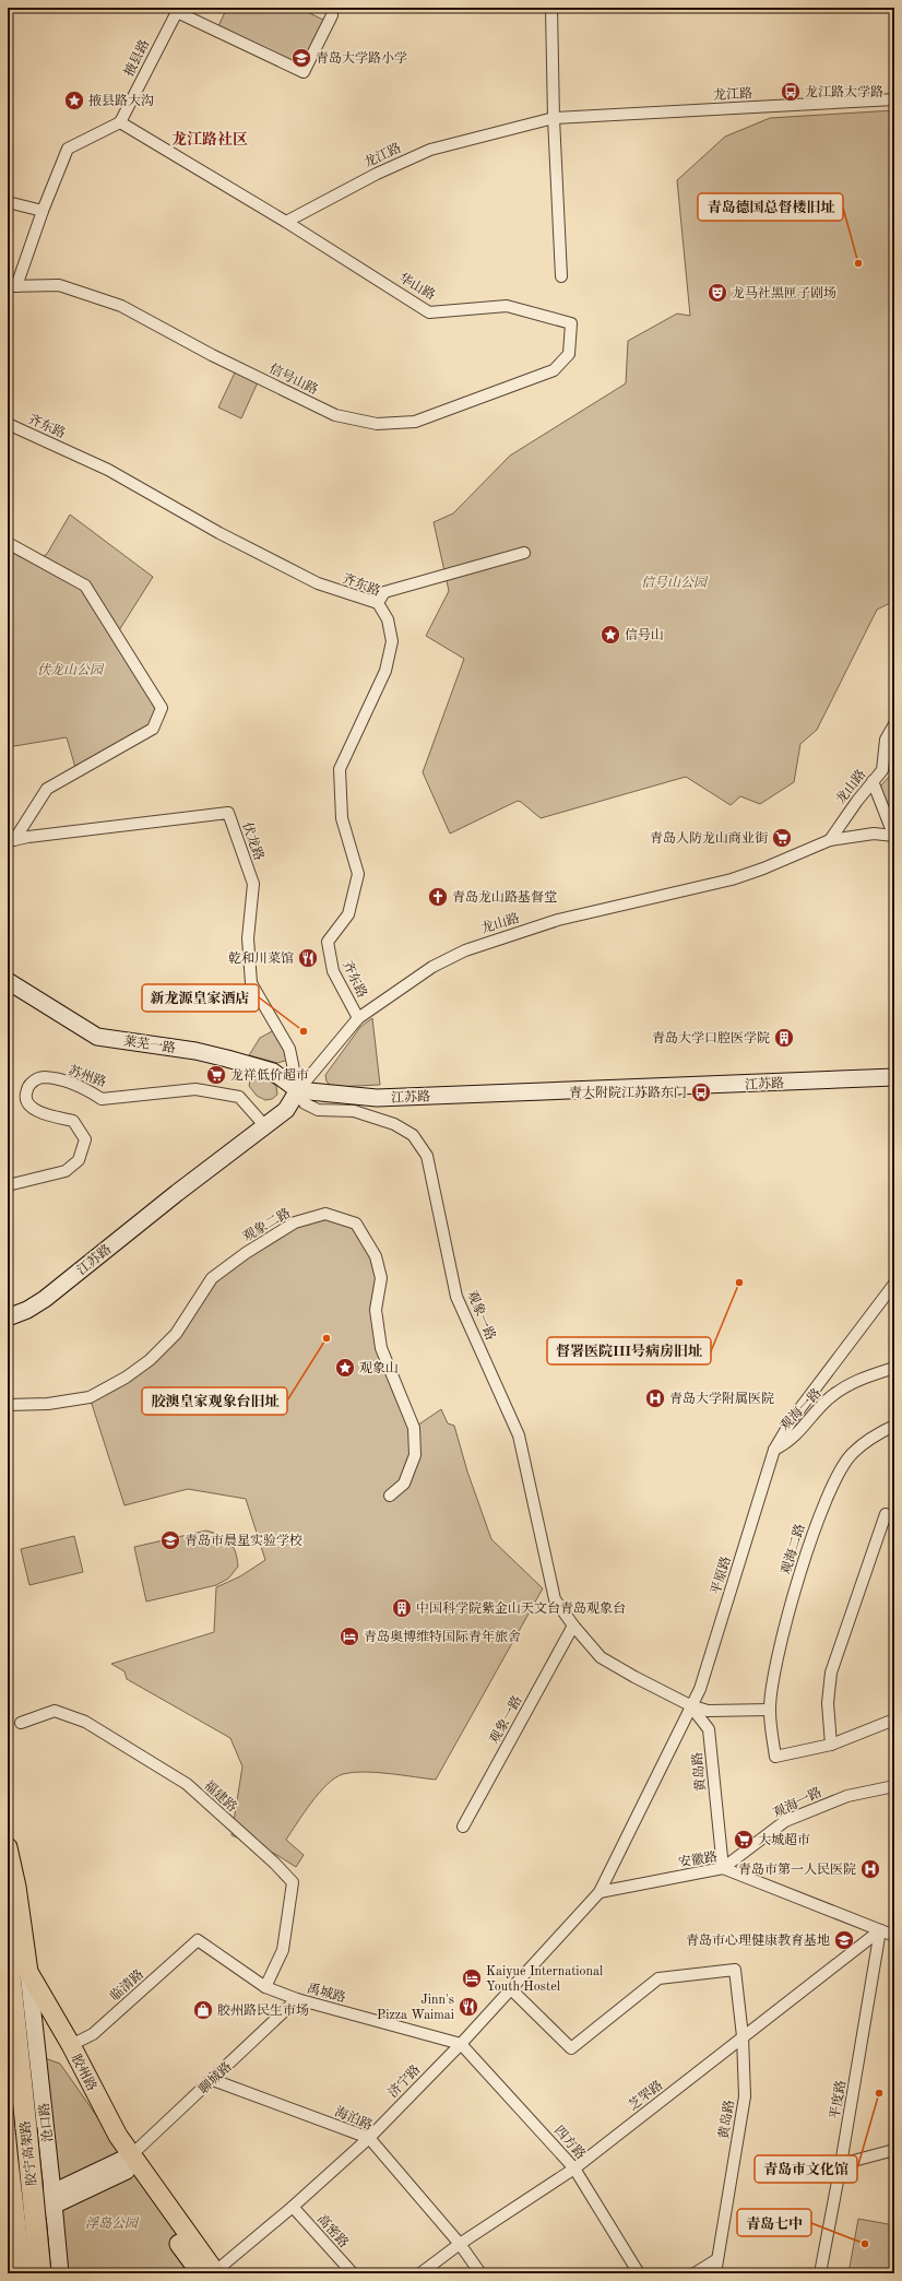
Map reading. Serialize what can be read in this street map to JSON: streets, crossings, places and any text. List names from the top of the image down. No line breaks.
{"streets":{"highway":["胶宁高架路"],"main road":["莱芜一路","江苏路","胶州路","聊城路","沧口路"],"street":["掖县路","龙江路","华山路","信号山路","齐东路","龙山路","伏龙路","苏州路","观象二路","观象一路","观海一路","观海二路","平原路","黄岛路","福建路","安徽路","临清路","禹城路","济宁路","芝罘路","平度路","海泊路","四方路","高密路"]},"crossings":[["龙江路","华山路"],["华山路","信号山路"],["齐东路","龙山路"],["龙山路","伏龙路"],["龙山路","莱芜一路"],["龙山路","江苏路"],["龙山路","观象一路"],["伏龙路","莱芜一路"],["伏龙路","江苏路"],["伏龙路","观象一路"],["莱芜一路","江苏路"],["莱芜一路","观象一路"],["苏州路","江苏路"],["江苏路","观象一路"],["观象一路","平原路"],["观象一路","黄岛路"],["观海一路","平原路"],["观海一路","黄岛路"],["观海一路","安徽路"],["平原路","黄岛路"],["平原路","安徽路"],["平原路","济宁路"],["黄岛路","安徽路"],["黄岛路","济宁路"],["黄岛路","芝罘路"],["福建路","禹城路"],["安徽路","济宁路"],["安徽路","芝罘路"],["安徽路","平度路"],["临清路","禹城路"],["临清路","胶州路"],["禹城路","聊城路"],["禹城路","济宁路"],["禹城路","四方路"],["胶州路","聊城路"],["胶州路","济宁路"],["胶州路","沧口路"],["聊城路","海泊路"],["聊城路","沧口路"],["济宁路","海泊路"],["济宁路","四方路"],["济宁路","高密路"],["芝罘路","平度路"],["芝罘路","海泊路"],["芝罘路","四方路"]],"districts":["龙江路社区"],"parks":["信号山公园","伏龙山公园","浮岛公园"],"places":{"school or university":["青岛大学路小学","青岛市晨星实验学校","青岛市心理健康教育基地"],"bus stop":["龙江路大学路","青大附院江苏路东门"],"place":["掖县路大沟","信号山","观象山"],"other":["青岛德国总督楼旧址","新龙源皇家酒店","督署医院III号病房旧址","胶澳皇家观象台旧址","青岛市文化馆","青岛七中"],"theatre":["龙马社黑匣子剧场"],"supermarket":["青岛人防龙山商业街","龙祥低价超市","大城超市"],"church":["青岛龙山路基督堂"],"restaurant":["乾和川菜馆","Jinn's Pizza Waimai"],"building":["青岛大学口腔医学院","中国科学院紫金山天文台青岛观象台"],"hospital":["青岛大学附属医院","青岛市第一人民医院"],"hotel":["青岛奥博维特国际青年旅舍","Kaiyue International Youth Hostel"],"shop":["胶州路民生市场"]}}
